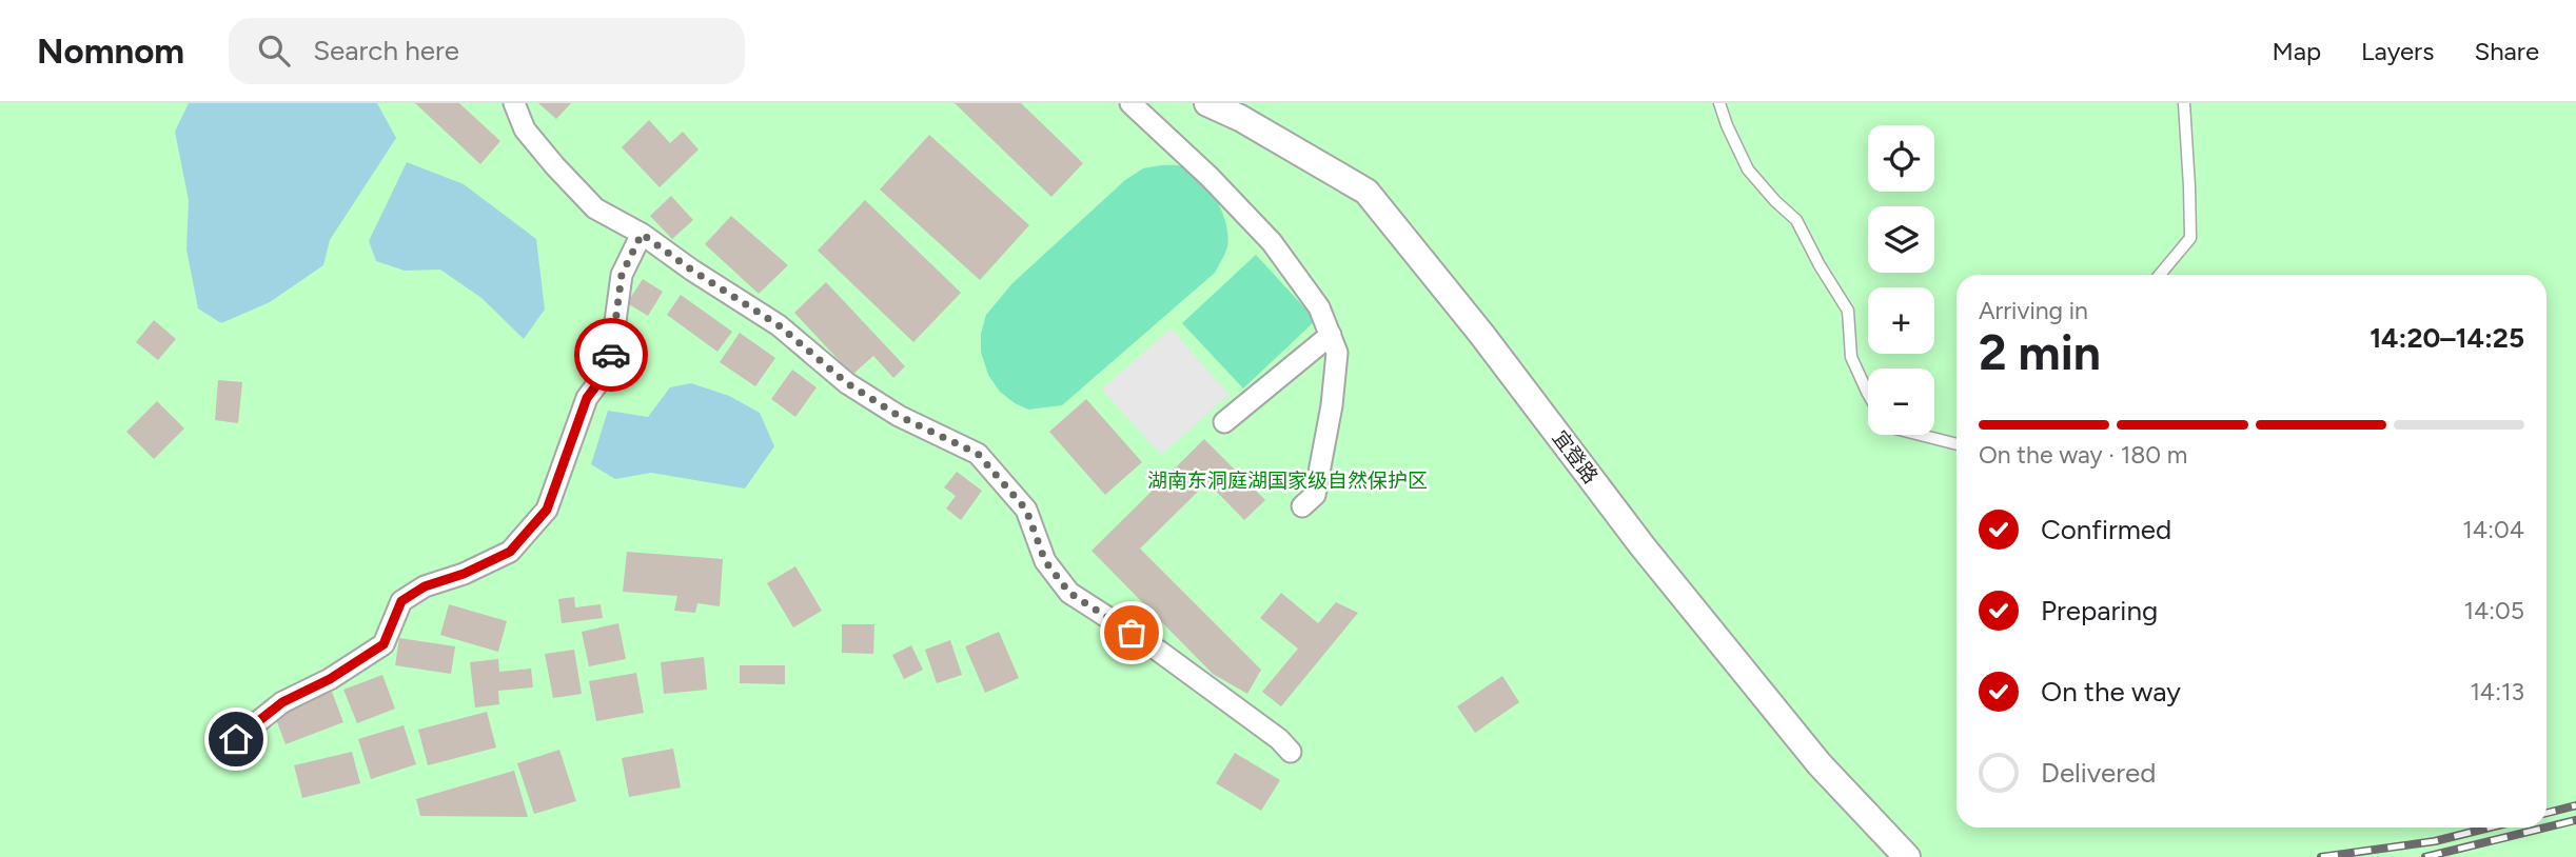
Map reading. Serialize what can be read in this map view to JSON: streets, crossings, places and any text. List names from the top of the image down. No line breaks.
{"streets":{"street":["宜登路"]},"parks":["湖南东洞庭湖国家级自然保护区"],"page":{"header":"Nomnom","search":"Search here","nav":["Map","Layers","Share"],"map_buttons":["+","−"],"heading":["2 min","Arriving in","14:20–14:25"],"bar":"On the way · 180 m","list":[["Confirmed","14:04"],["Preparing","14:05"],["On the way","14:13"],"Delivered"]}}
